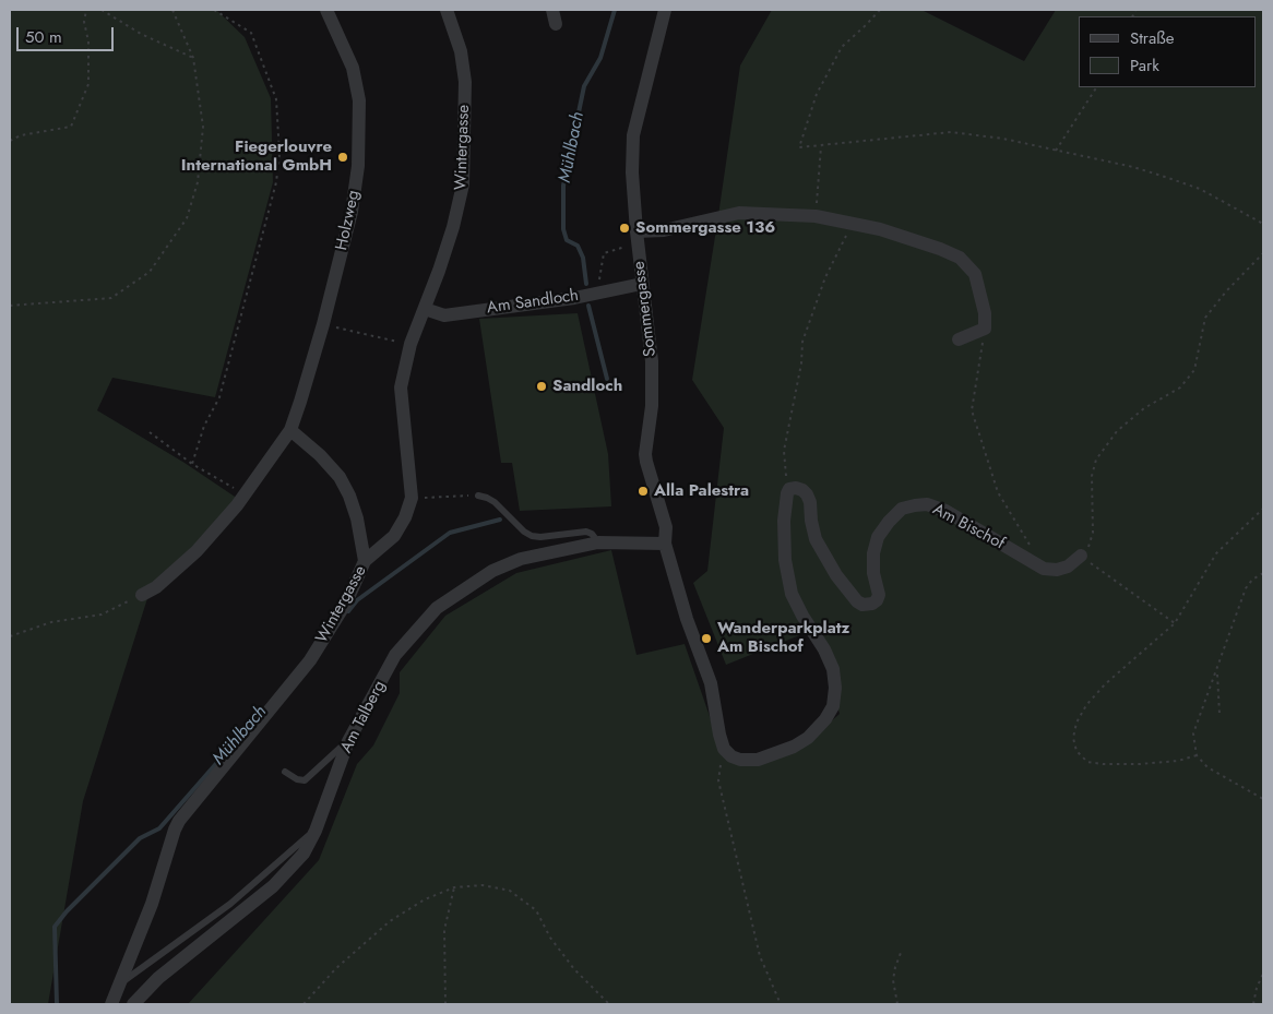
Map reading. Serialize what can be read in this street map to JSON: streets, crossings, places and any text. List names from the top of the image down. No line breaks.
{"streets":{"street":["Wintergasse","Holzweg","Am Sandloch","Sommergasse","Am Bischof","Am Talberg"]},"crossings":[["Wintergasse","Am Sandloch"],["Am Sandloch","Sommergasse"],["Sommergasse","Am Talberg"]],"water":["Mühlbach"],"places":["Fiegerlouvre International GmbH","Sommergasse 136","Sandloch","Alla Palestra","Wanderparkplatz Am Bischof"],"legend":["Straße","Park"],"scale_bar":"50 m"}
